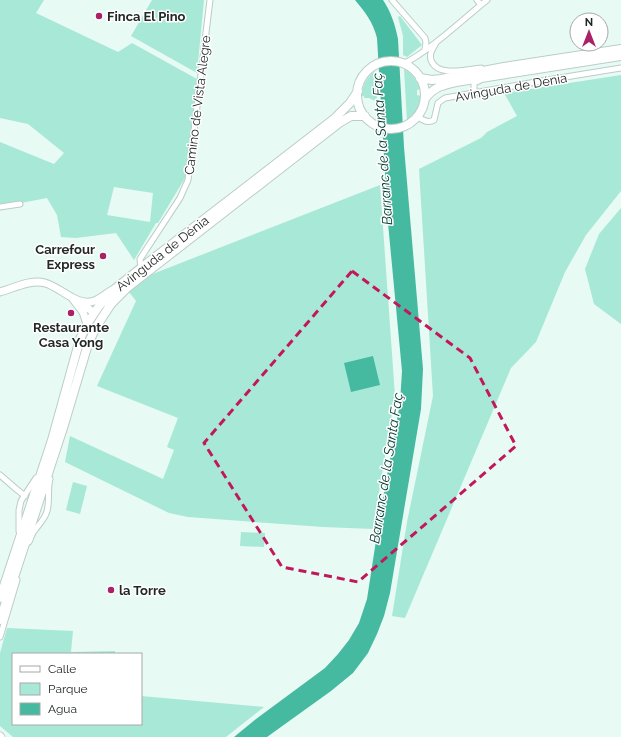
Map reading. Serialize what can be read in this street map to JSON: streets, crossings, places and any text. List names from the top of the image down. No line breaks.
{"streets":{"main road":["Avinguda de Dénia"],"street":["Camino de Vista Alegre"]},"crossings":[["Avinguda de Dénia","Camino de Vista Alegre"]],"water":["Barranc de la Santa Faç"],"places":["Finca El Pino","Carrefour Express","Restaurante Casa Yong","la Torre"],"legend":["Calle","Parque","Agua"],"north":"top"}
